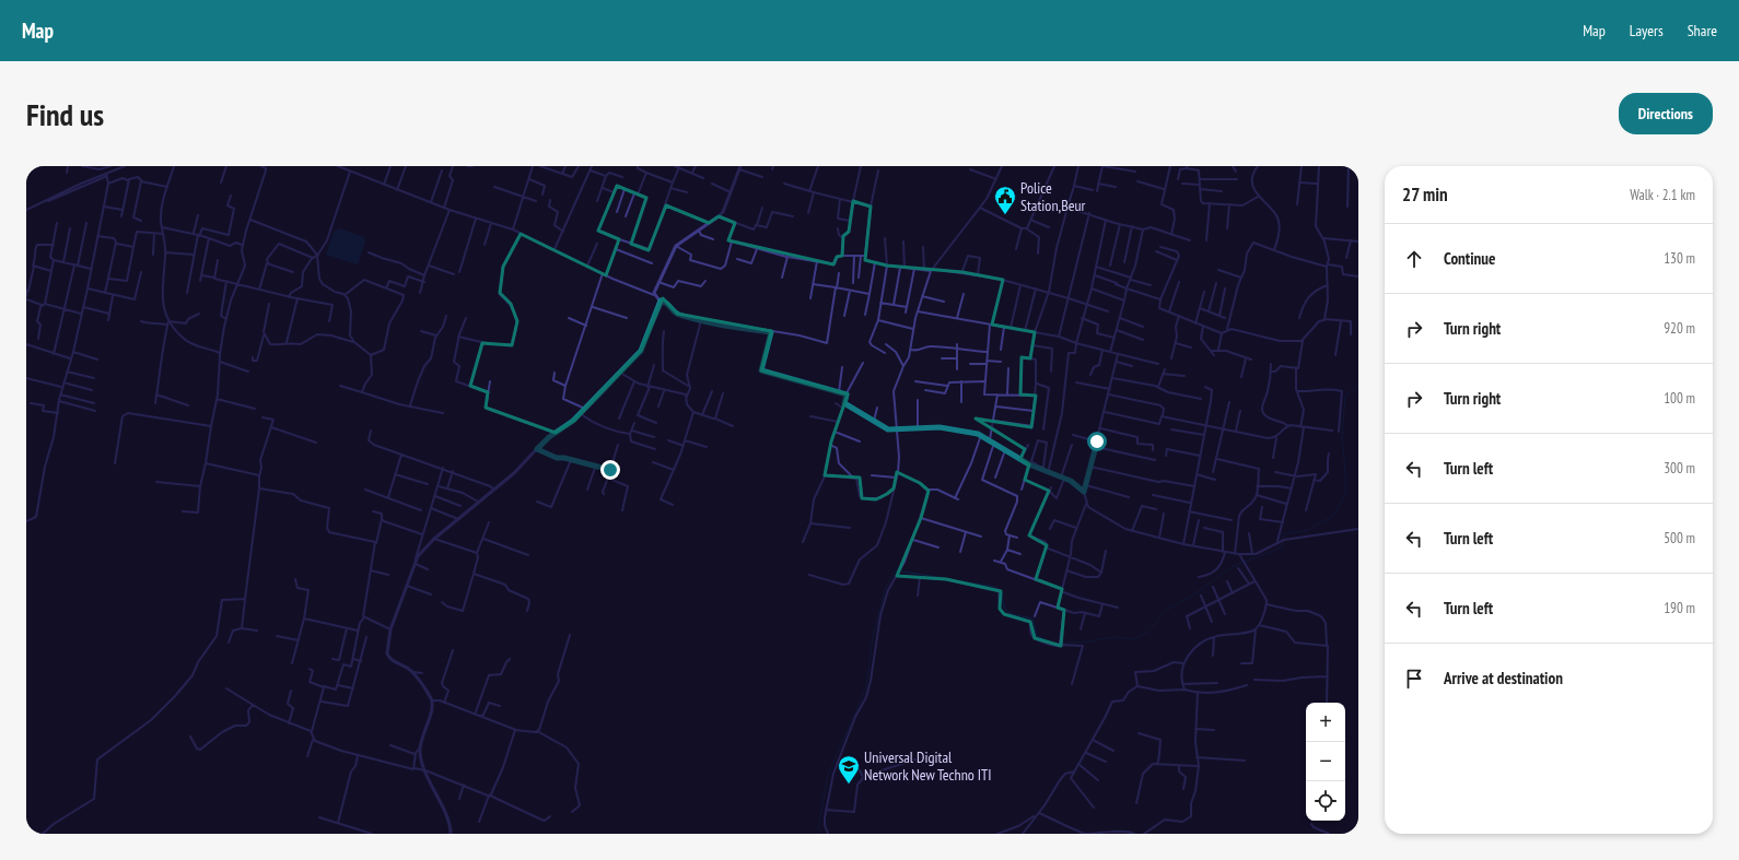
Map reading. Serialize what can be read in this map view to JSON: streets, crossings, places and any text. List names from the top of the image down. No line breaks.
{"places":{"public building":["Police Station,Beur"],"school or university":["Universal Digital Network New Techno ITI"]},"page":{"header":"Map","nav":["Map","Layers","Share"],"buttons":"Directions","title":"Find us","heading":["27 min","Walk · 2.1 km"],"list":[["Continue","130 m"],["Turn right","920 m"],["Turn right","100 m"],["Turn left","300 m"],["Turn left","500 m"],["Turn left","190 m"],"Arrive at destination"],"map_buttons":["+","−"]}}
